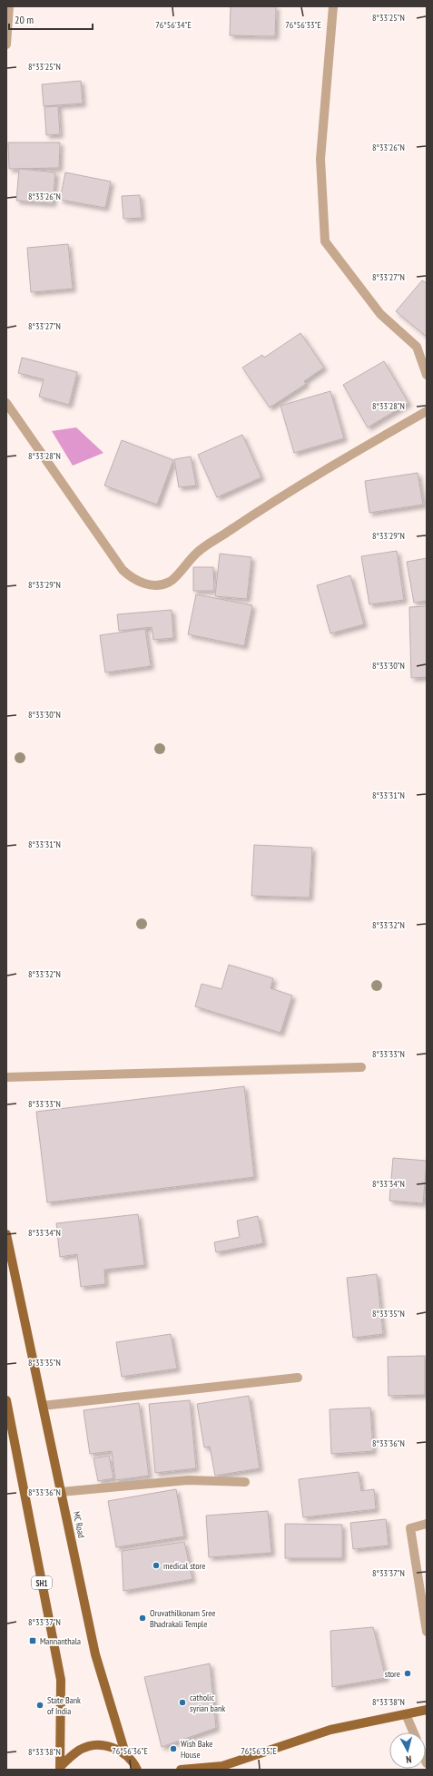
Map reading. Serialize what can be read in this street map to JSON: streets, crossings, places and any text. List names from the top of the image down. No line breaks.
{"streets":{"main road":["MC Road","SH1"]},"crossings":[["MC Road","SH1"]],"places":{"other":["medical store","Oruvathilkonam Sree Bhadrakali Temple","store","catholic syrian bank","State Bank of India","Wish Bake House"],"transit":["Mannanthala"]},"scale_bar":"20 m","north":"bottom","coordinates":["8°33'25\"N","76°56'33\"E","76°56'34\"E","8°33'26\"N","8°33'27\"N","8°33'28\"N","8°33'29\"N","8°33'30\"N","8°33'31\"N","8°33'32\"N","8°33'33\"N","8°33'34\"N","8°33'35\"N","8°33'36\"N","8°33'37\"N","8°33'38\"N","76°56'36\"E","76°56'35\"E"]}
